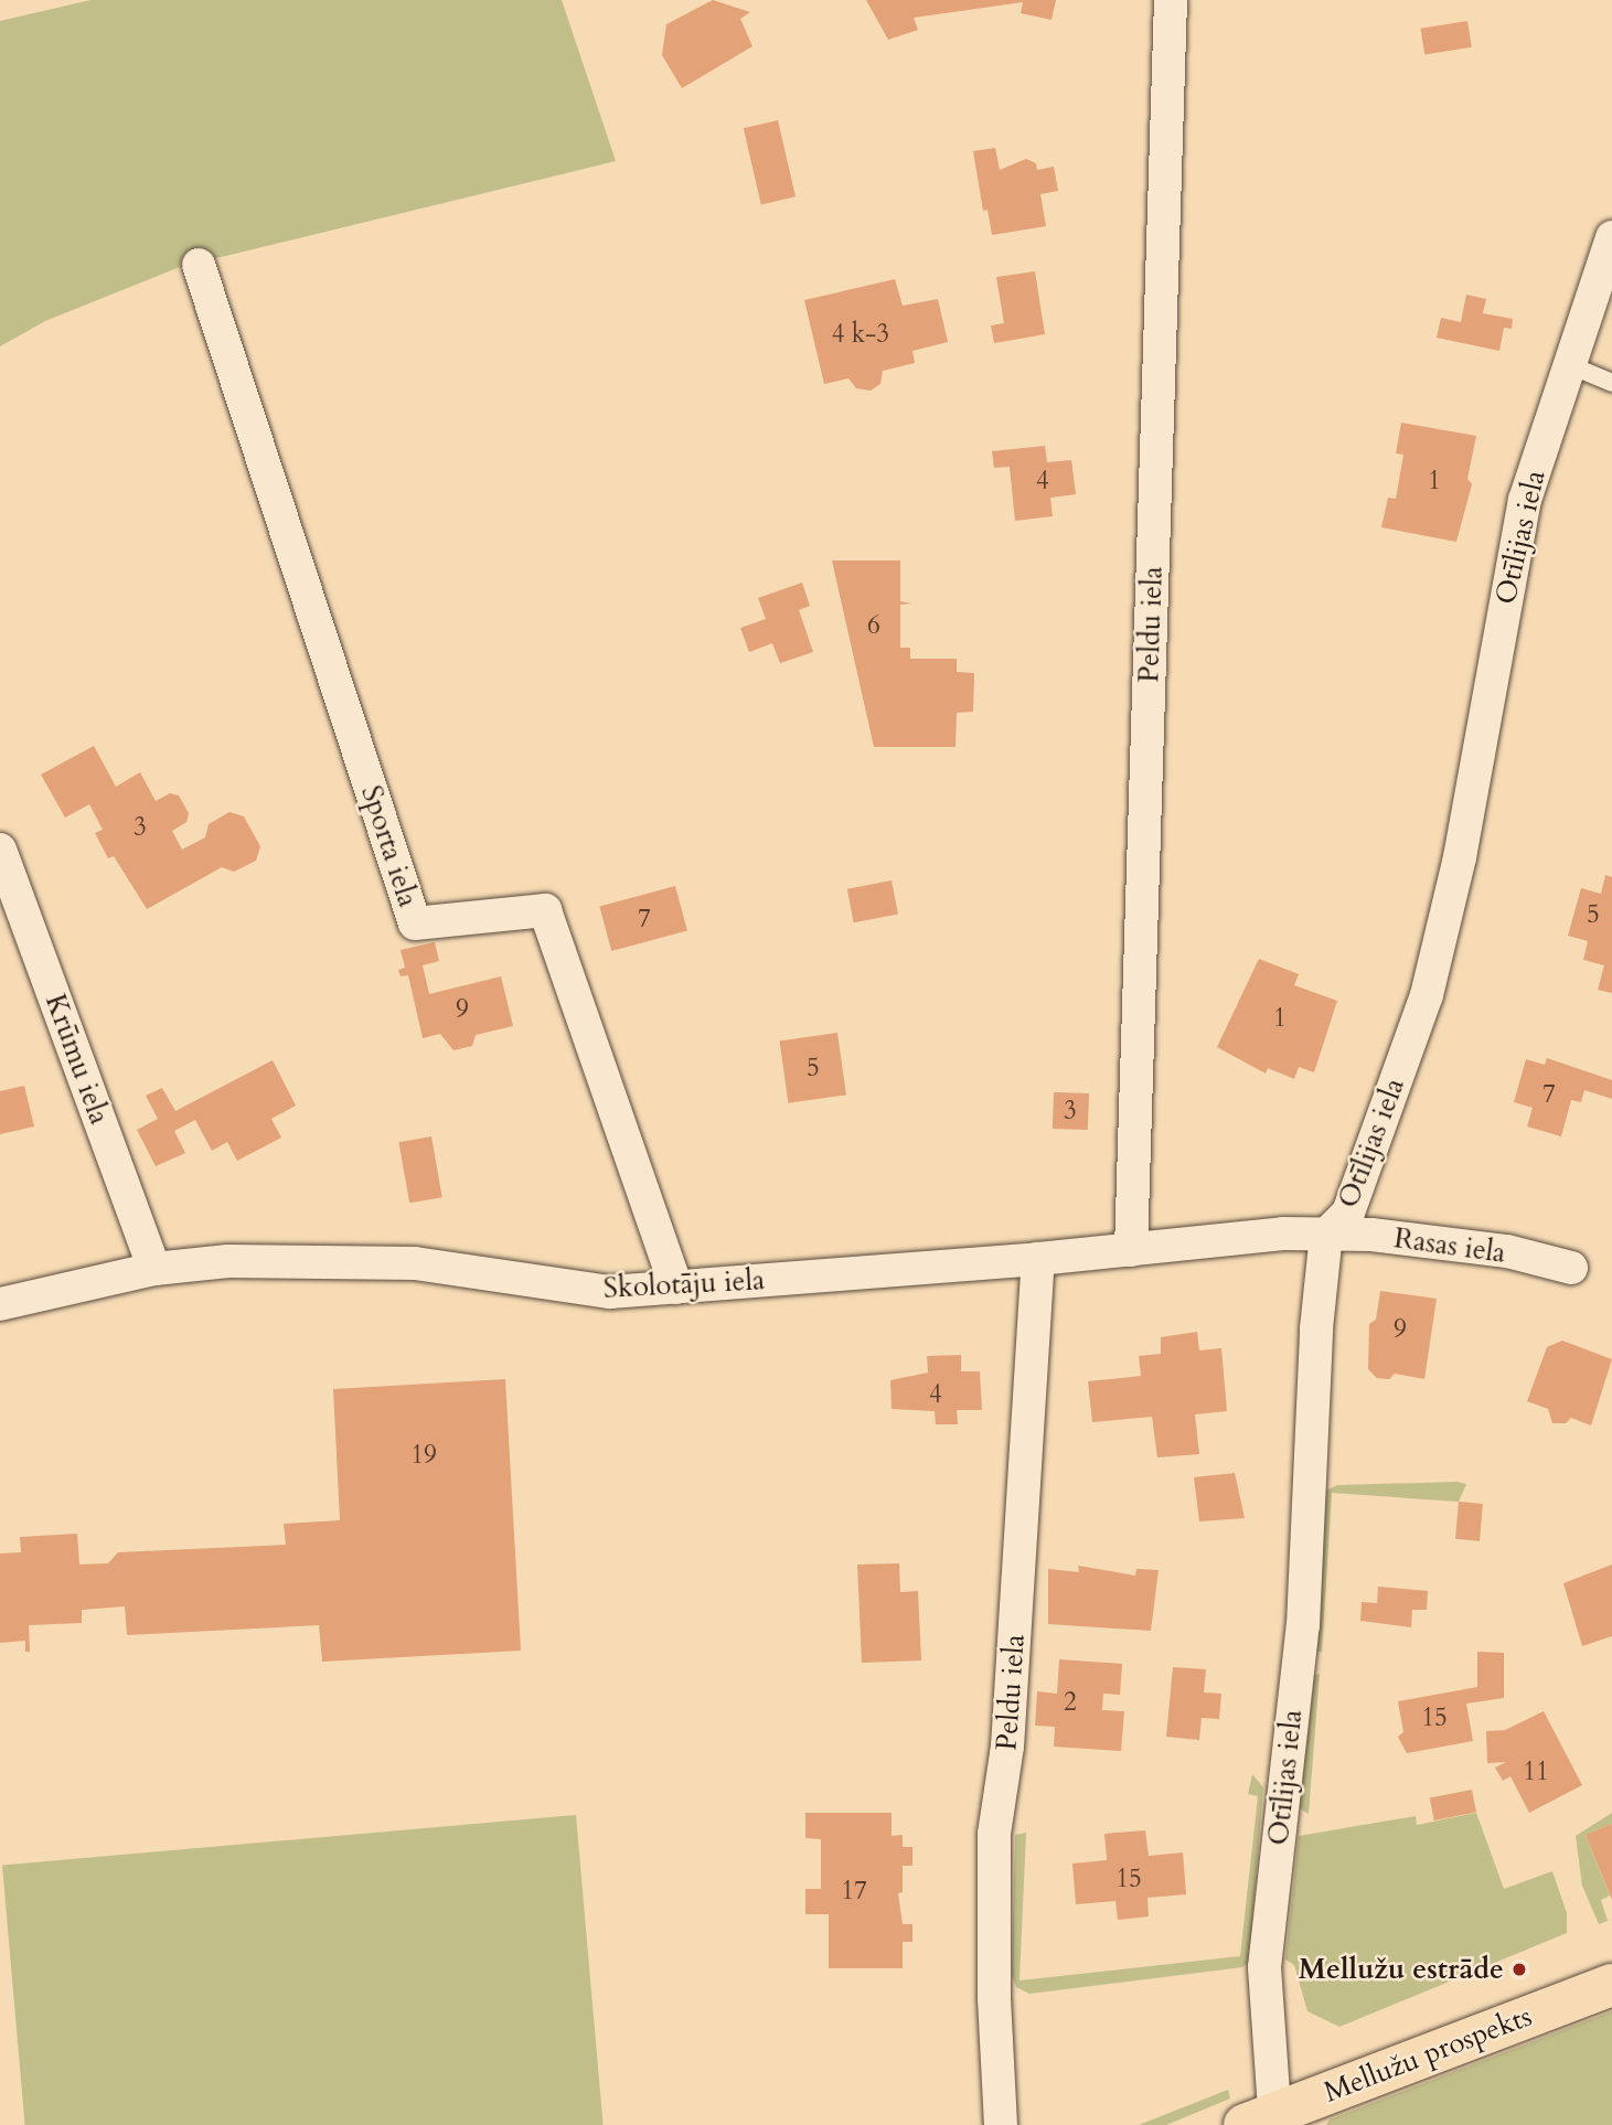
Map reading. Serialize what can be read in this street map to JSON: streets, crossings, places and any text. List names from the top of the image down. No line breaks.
{"streets":{"main road":["Mellužu prospekts"],"street":["Otīlijas iela","Peldu iela","Sporta iela","Krūmu iela","Rasas iela","Skolotāju iela"]},"crossings":[["Otīlijas iela","Rasas iela"],["Otīlijas iela","Skolotāju iela"],["Otīlijas iela","Mellužu prospekts"],["Peldu iela","Skolotāju iela"],["Sporta iela","Skolotāju iela"],["Krūmu iela","Skolotāju iela"],["Rasas iela","Skolotāju iela"]],"places":["Mellužu estrāde"],"house_numbers":["4 k-3","4","1","6","3","5","7","9","1","5","7","3","9","4","19","2","15","11","15","17"]}
